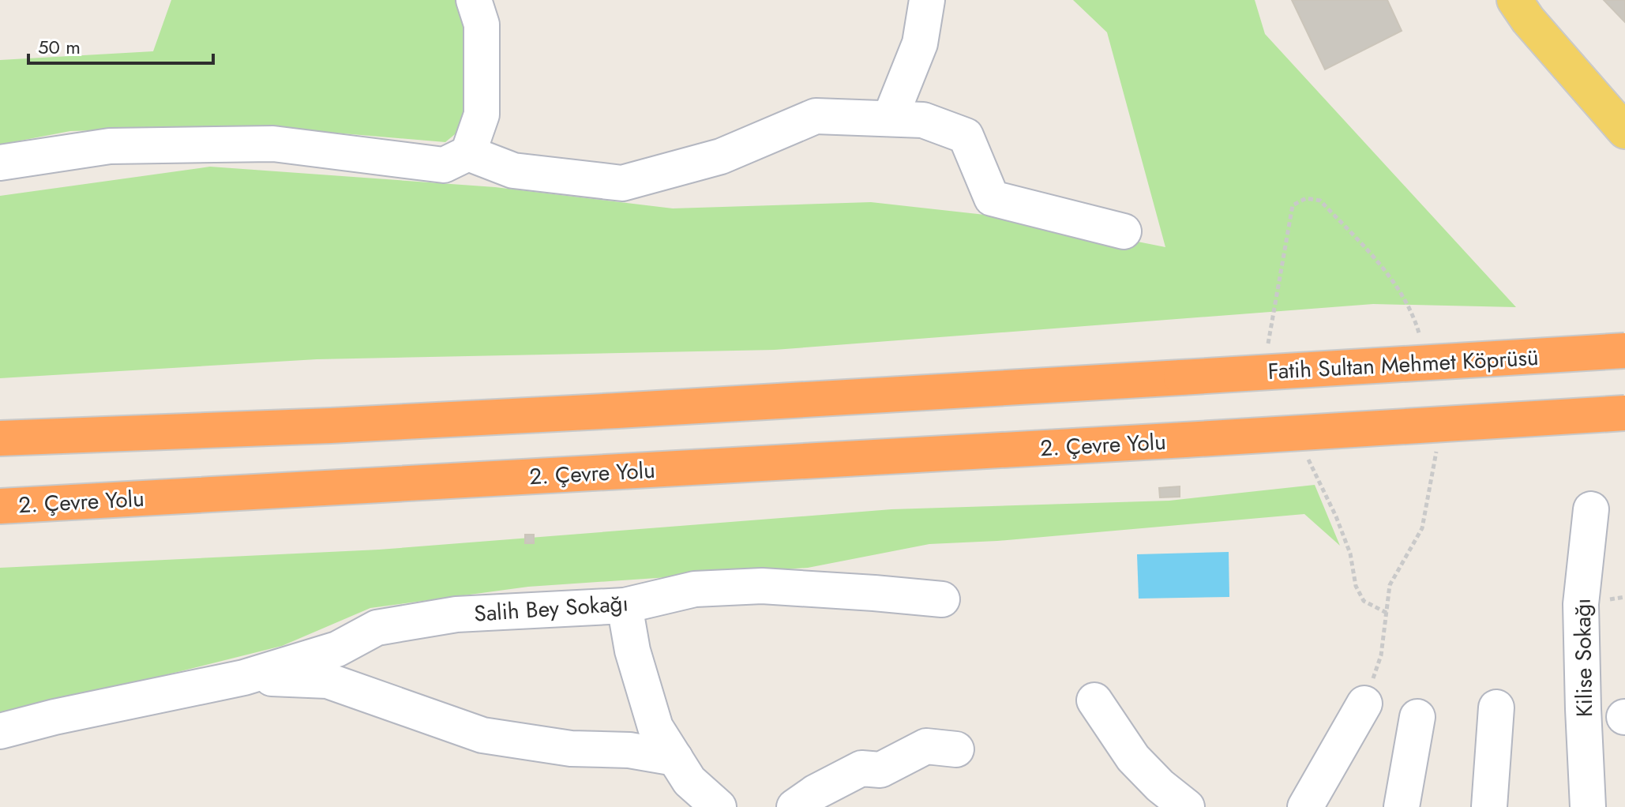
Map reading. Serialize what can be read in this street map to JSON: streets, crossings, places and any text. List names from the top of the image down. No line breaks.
{"streets":{"highway":["Fatih Sultan Mehmet Köprüsü","2. Çevre Yolu"],"street":["Salih Bey Sokağı","Kilise Sokağı"]},"scale_bar":"50 m"}
